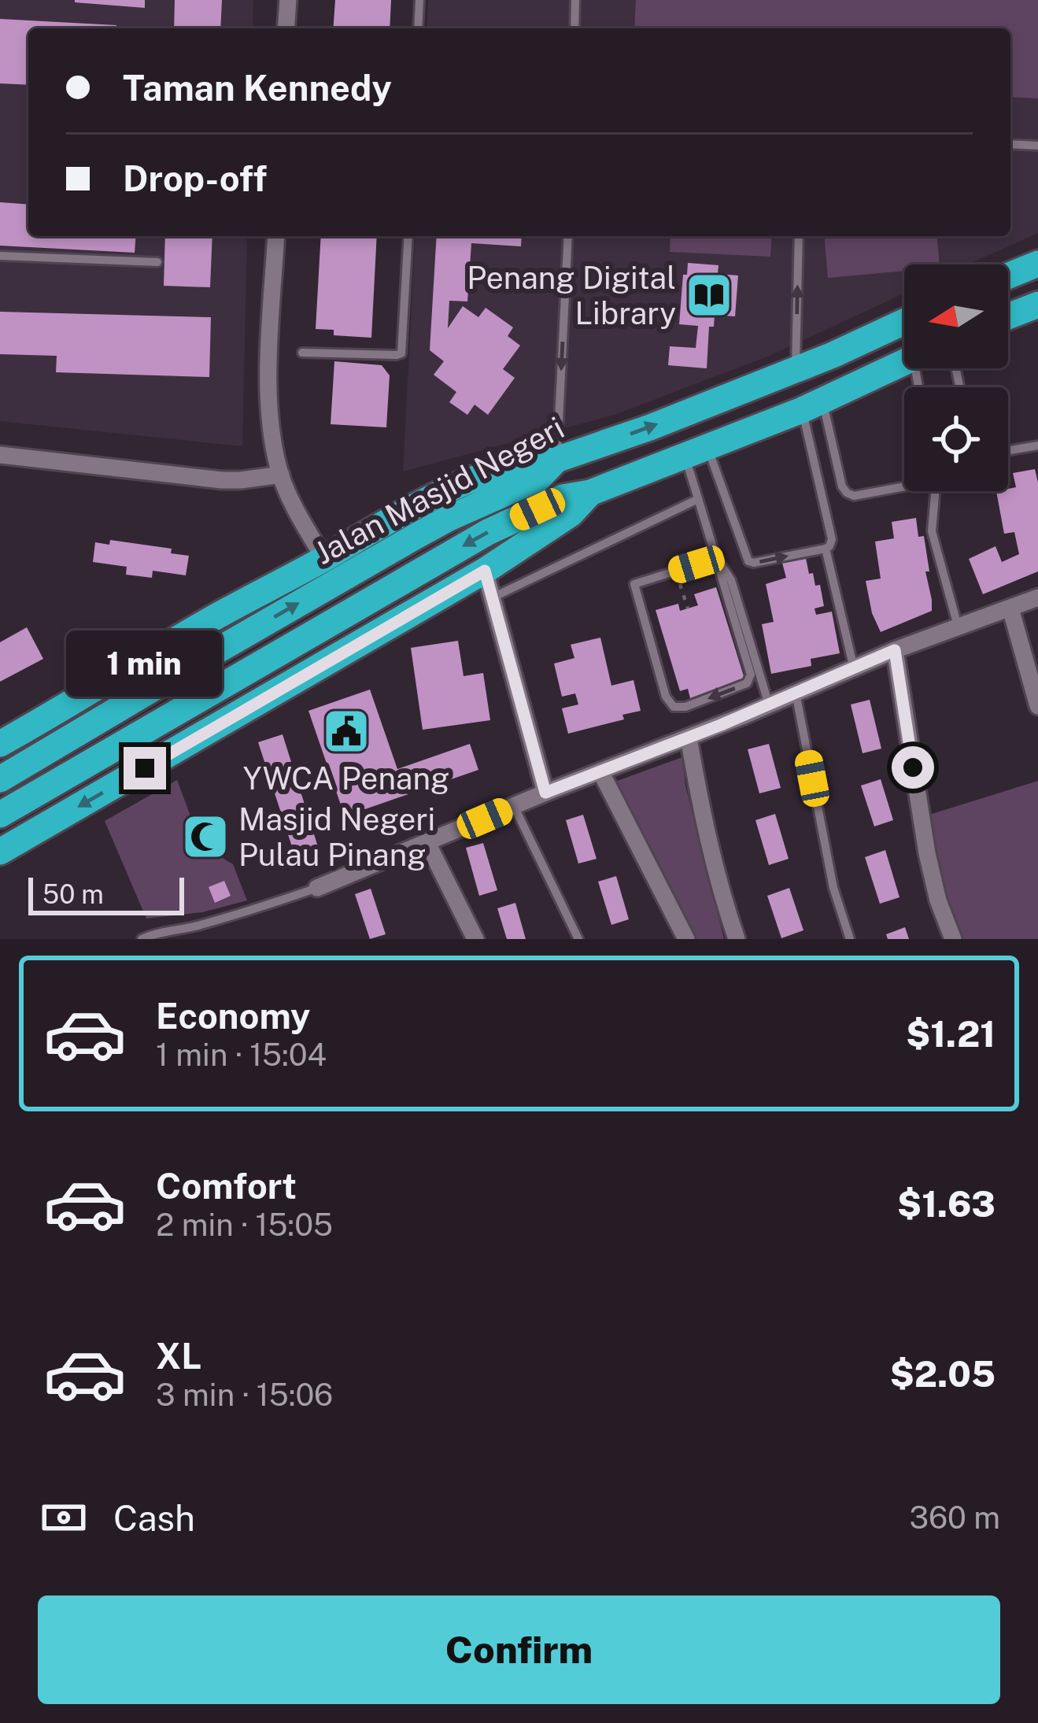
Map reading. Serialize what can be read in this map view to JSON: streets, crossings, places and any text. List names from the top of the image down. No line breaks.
{"streets":{"highway":["Jalan Masjid Negeri"]},"places":{"library":["Penang Digital Library"],"public building":["YWCA Penang"],"mosque":["Masjid Negeri Pulau Pinang"]},"scale_bar":"50 m","north":"left","page":{"banner":["Taman Kennedy","Drop-off"],"bubble":"1 min","scale":"50 m","list":[{"name":"Economy","note":"1 min · 15:04","value":"$1.21"},{"name":"Comfort","note":"2 min · 15:05","value":"$1.63"},{"name":"XL","note":"3 min · 15:06","value":"$2.05"}],"pay":["Cash","360 m"],"buttons":"Confirm"}}
